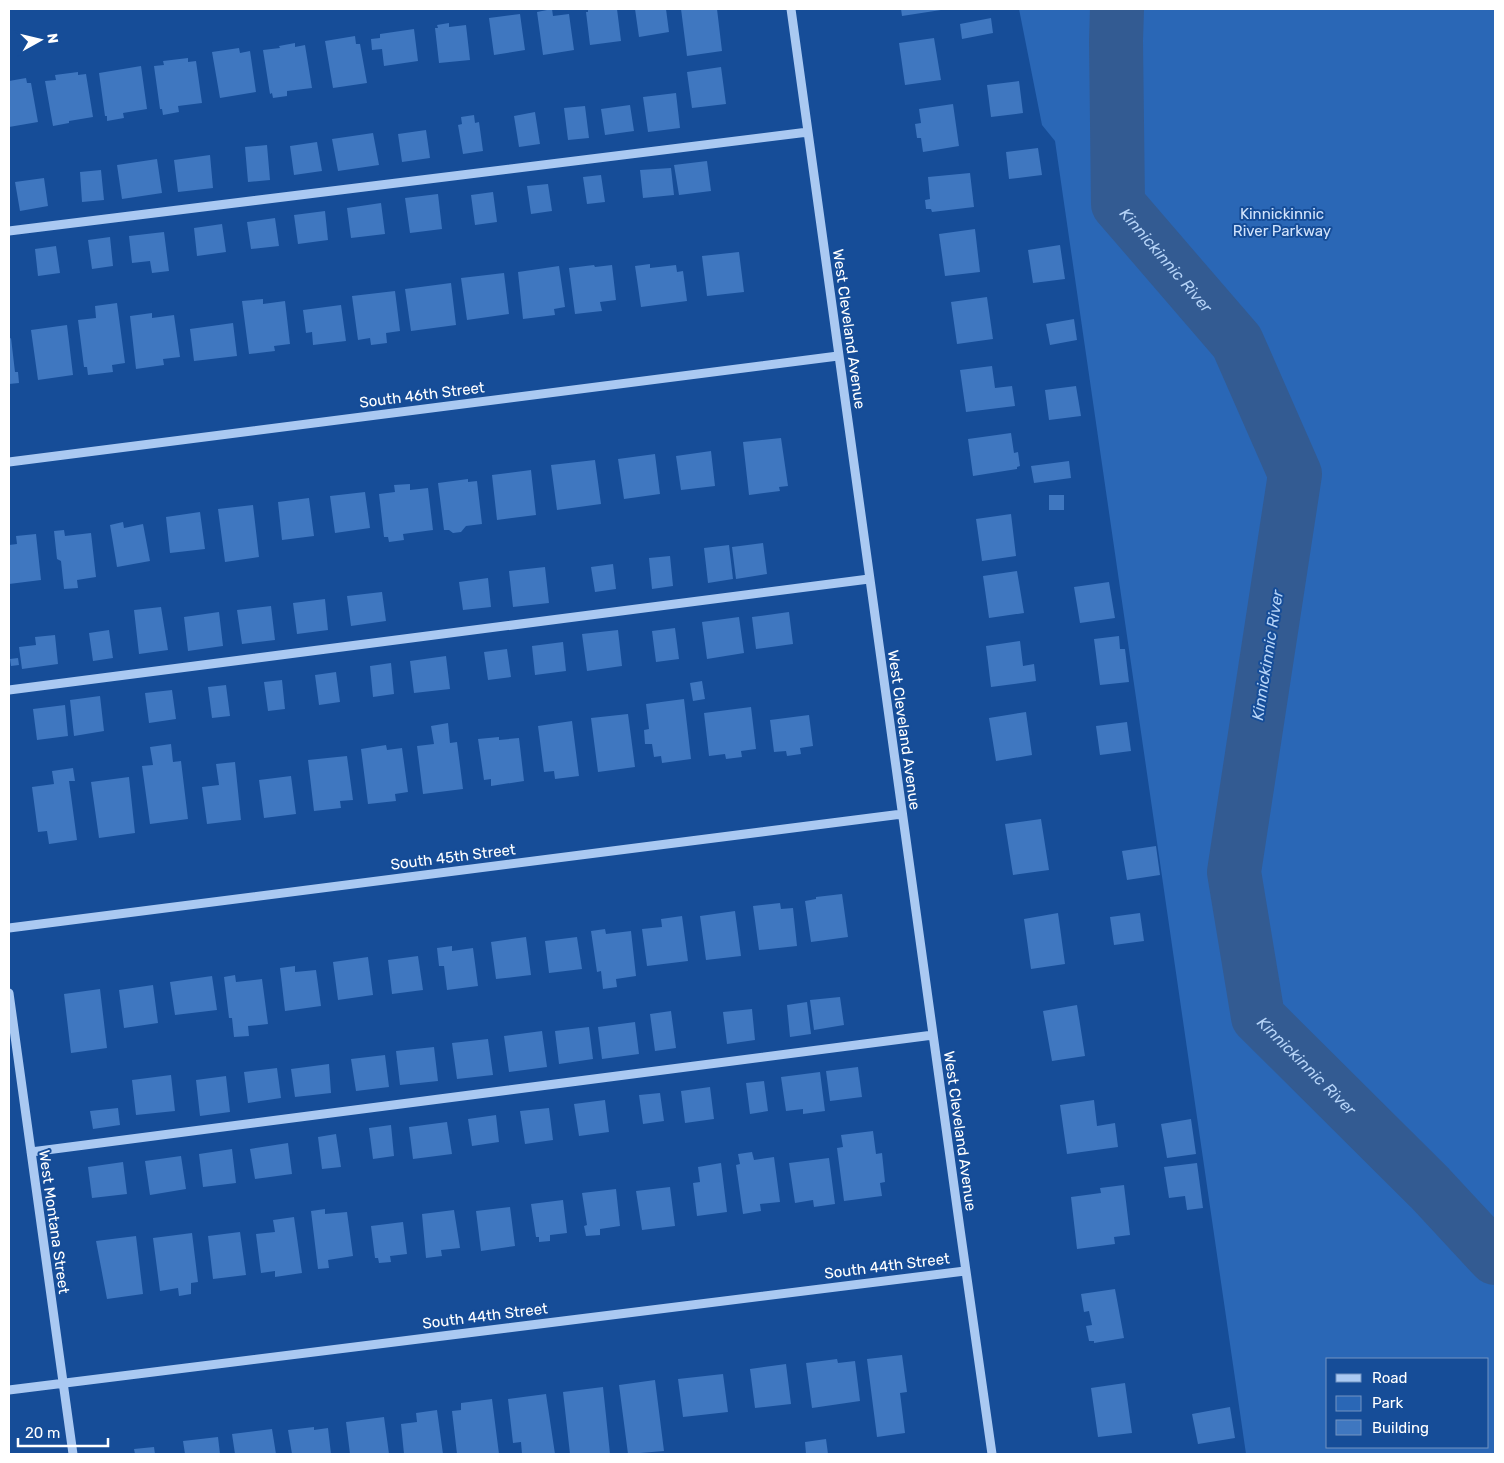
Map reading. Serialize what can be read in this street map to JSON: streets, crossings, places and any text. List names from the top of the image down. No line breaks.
{"streets":{"street":["West Cleveland Avenue","South 46th Street","South 45th Street","West Montana Street","South 44th Street"]},"crossings":[["West Cleveland Avenue","South 46th Street"],["West Cleveland Avenue","South 45th Street"],["West Cleveland Avenue","South 44th Street"],["West Montana Street","South 44th Street"]],"water":["Kinnickinnic River"],"parks":["Kinnickinnic River Parkway"],"legend":["Road","Park","Building"],"scale_bar":"20 m","north":"right"}
